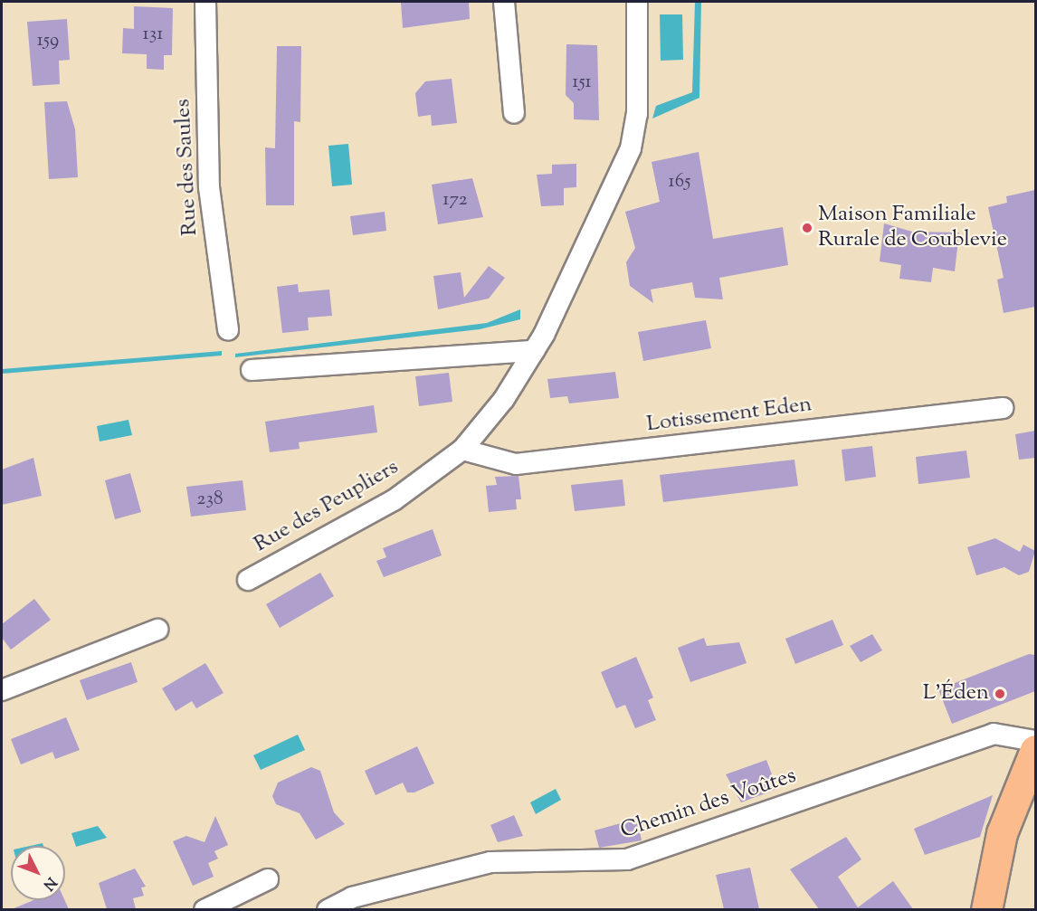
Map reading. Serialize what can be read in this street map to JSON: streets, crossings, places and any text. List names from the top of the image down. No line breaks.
{"streets":{"street":["Rue des Saules","Lotissement Eden","Rue des Peupliers","Chemin des Voûtes"]},"crossings":[["Lotissement Eden","Rue des Peupliers"]],"places":["Maison Familiale Rurale de Coublevie","L'Éden"],"house_numbers":["131","159","151","165","172","238"],"north":"bottom right"}
